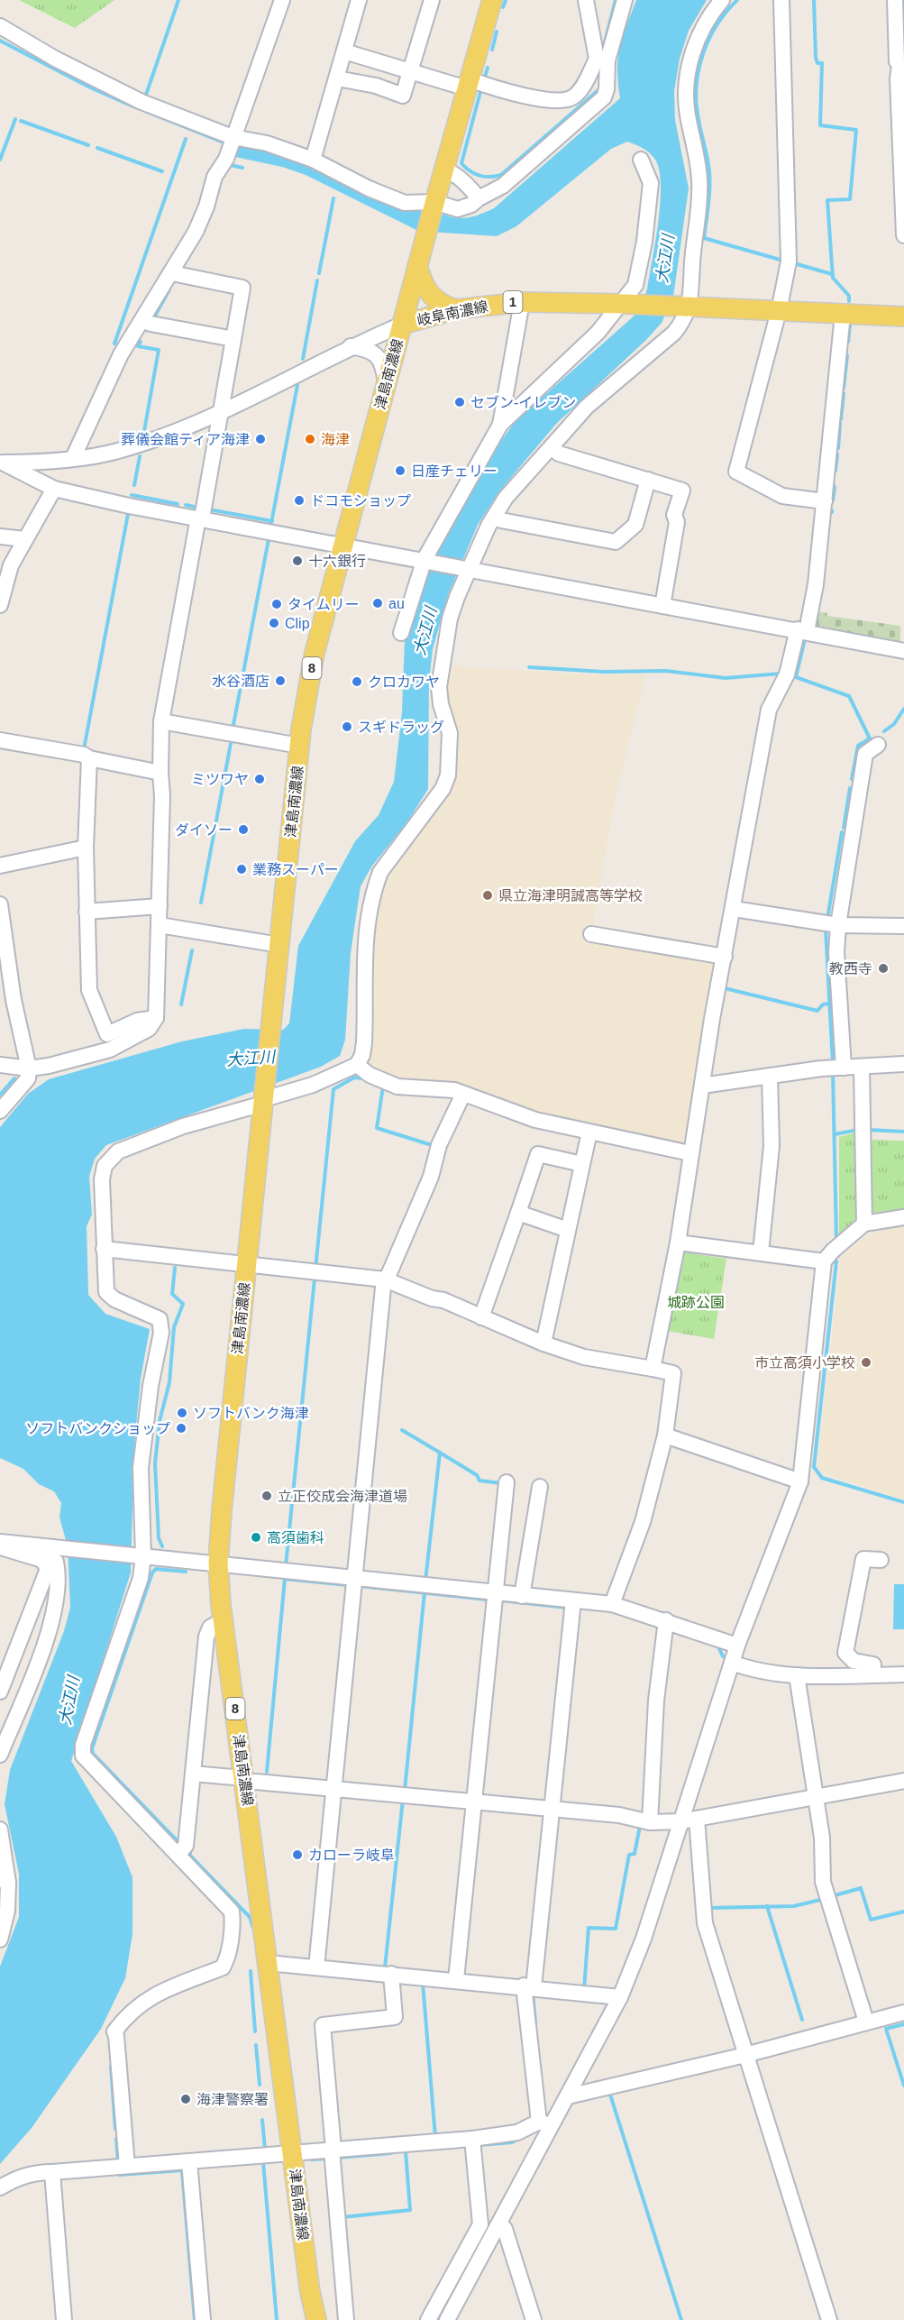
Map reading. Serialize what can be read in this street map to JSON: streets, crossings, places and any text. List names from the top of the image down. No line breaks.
{"streets":{"main road":["1","岐阜南濃線","津島南濃線","8"]},"crossings":[["岐阜南濃線","津島南濃線"]],"water":["大江川"],"parks":["城跡公園"],"places":["セブン-イレブン","葬儀会館ティア海津","海津","日産チェリー","ドコモショップ","十六銀行","au","タイムリー","Clip","水谷酒店","クロカワヤ","スギドラッグ","ミツワヤ","ダイソー","業務スーパー","県立海津明誠高等学校","教西寺","市立高須小学校","ソフトバンク海津","ソフトバンクショップ","立正佼成会海津道場","高須歯科","カローラ岐阜","海津警察署"]}
